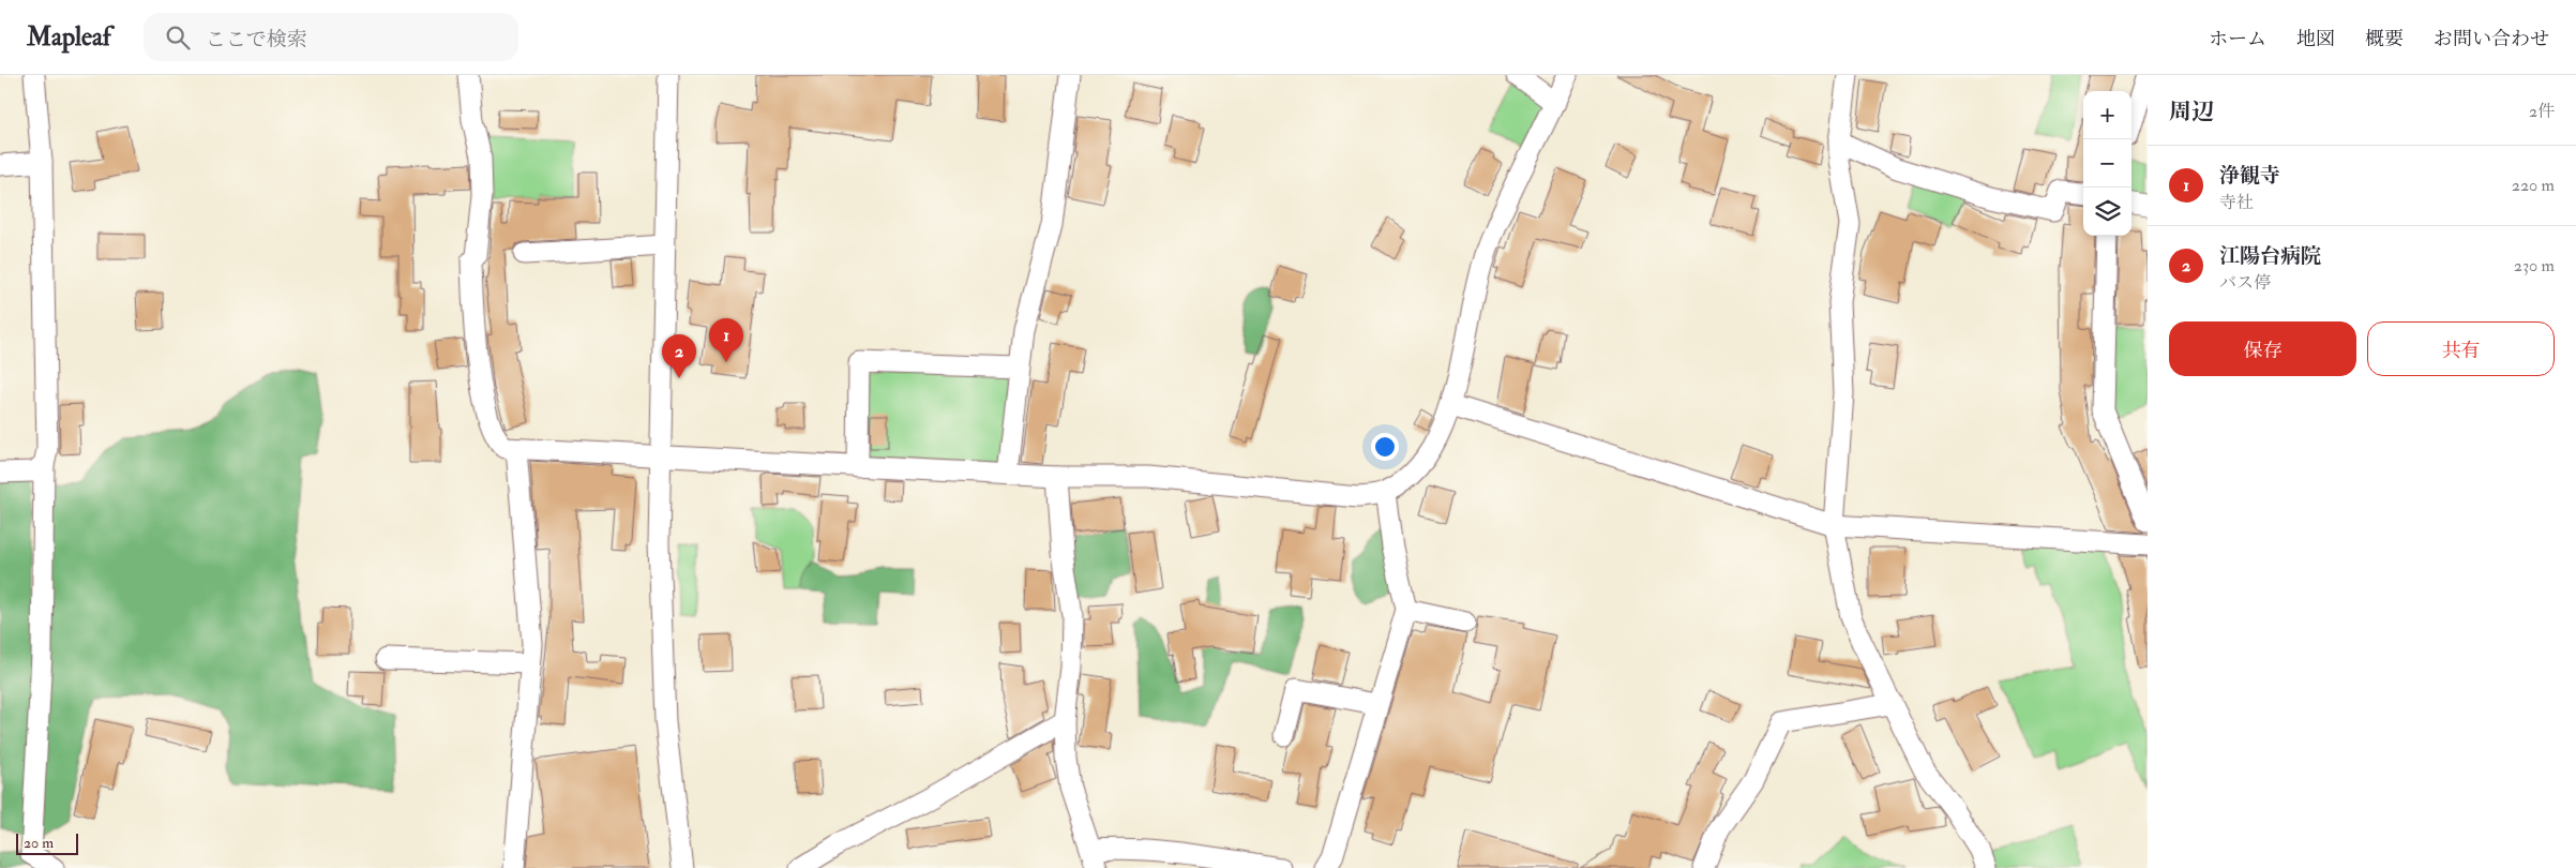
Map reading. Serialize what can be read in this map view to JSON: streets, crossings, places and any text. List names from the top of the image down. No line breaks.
{"scale_bar":"20 m","page":{"header":"Mapleaf","search":"ここで検索","nav":["ホーム","地図","概要","お問い合わせ"],"heading":["周辺","2件"],"map_buttons":["+","−"],"list":[{"mark":"1","name":"浄観寺","note":"寺社","value":"220 m"},{"mark":"2","name":"江陽台病院","note":"バス停","value":"230 m"}],"buttons":["保存","共有"],"pins":["1","2"],"scale":"20 m"}}
